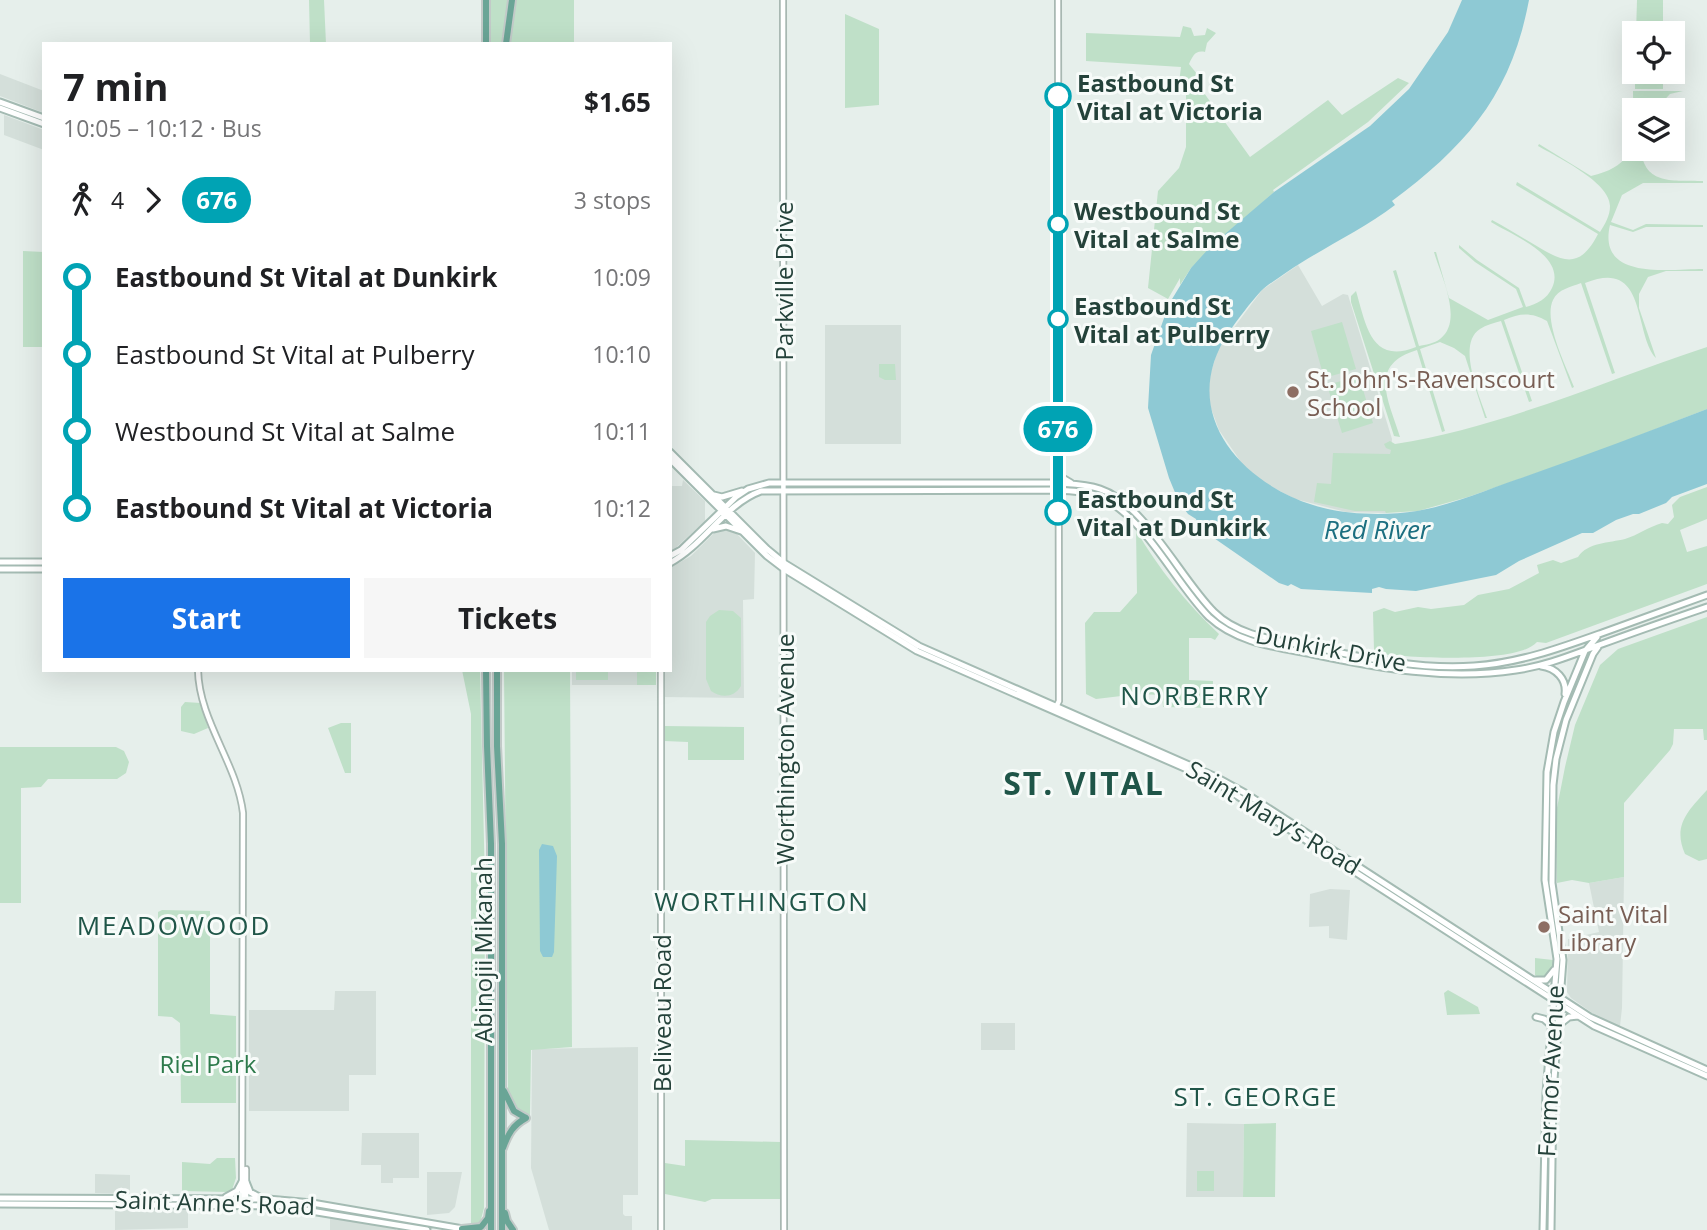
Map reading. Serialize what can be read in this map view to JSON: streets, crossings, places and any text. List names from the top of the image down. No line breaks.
{"streets":{"main road":["Dunkirk Drive","Saint Mary’s Road","Abinojii Mikanah","Fermor Avenue","Saint Anne's Road"],"street":["Parkville Drive","Worthington Avenue","Beliveau Road"]},"crossings":[["Parkville Drive","Dunkirk Drive"],["Parkville Drive","Worthington Avenue"],["Parkville Drive","Saint Mary’s Road"],["Dunkirk Drive","Saint Mary’s Road"],["Dunkirk Drive","Fermor Avenue"],["Worthington Avenue","Saint Mary’s Road"],["Saint Mary’s Road","Fermor Avenue"]],"districts":["NORBERRY","ST. VITAL","WORTHINGTON","MEADOWOOD","ST. GEORGE"],"water":["Red River"],"parks":["Riel Park"],"places":["Eastbound St Vital at Victoria","Westbound St Vital at Salme","Eastbound St Vital at Pulberry","St. John's-Ravenscourt School","Eastbound St Vital at Dunkirk","Saint Vital Library"],"lines":["bus line 676"],"page":{"on_map":"676","heading":["7 min","10:05 – 10:12 · Bus","$1.65"],"legs":["4","676","3 stops"],"list":[{"name":"Eastbound St Vital at Dunkirk","value":"10:09"},{"name":"Eastbound St Vital at Pulberry","value":"10:10"},{"name":"Westbound St Vital at Salme","value":"10:11"},{"name":"Eastbound St Vital at Victoria","value":"10:12"}],"buttons":["Start","Tickets"]}}
